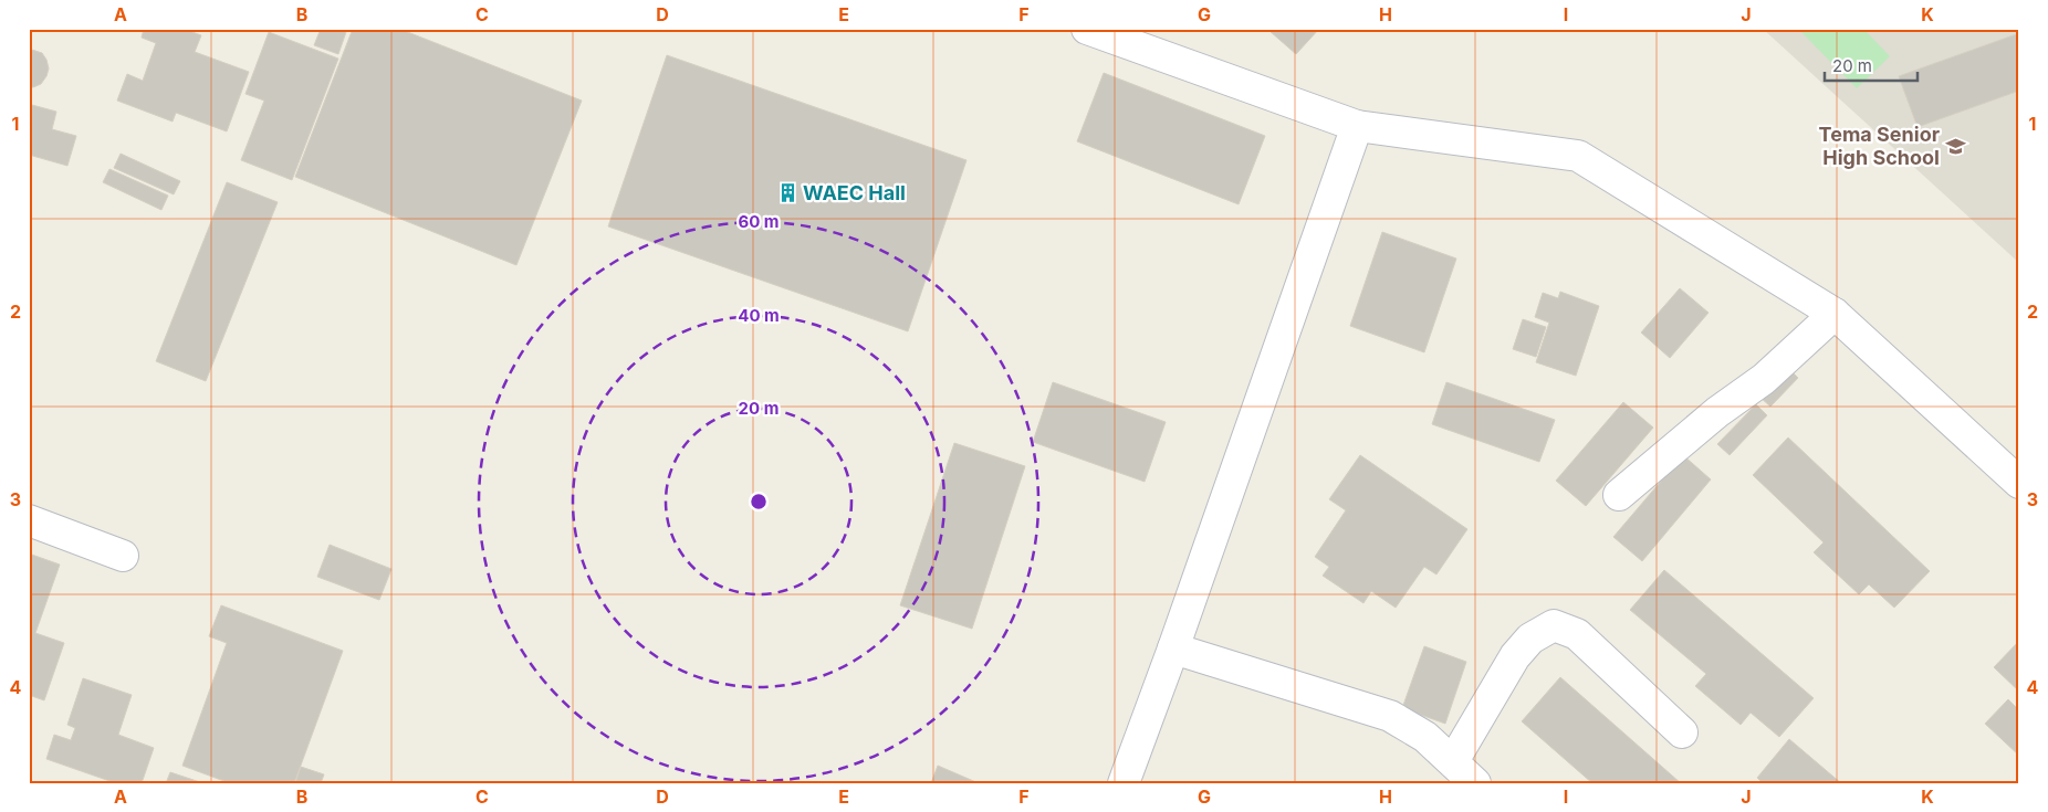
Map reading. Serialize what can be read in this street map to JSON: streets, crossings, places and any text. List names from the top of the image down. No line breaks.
{"places":{"school or university":["Tema Senior High School"],"building":["WAEC Hall"]},"scale_bar":"20 m","grid":{"columns":["A","B","C","D","E","F","G","H","I","J","K"],"rows":["1","2","3","4"]},"rings":["60 m","40 m","20 m"]}
